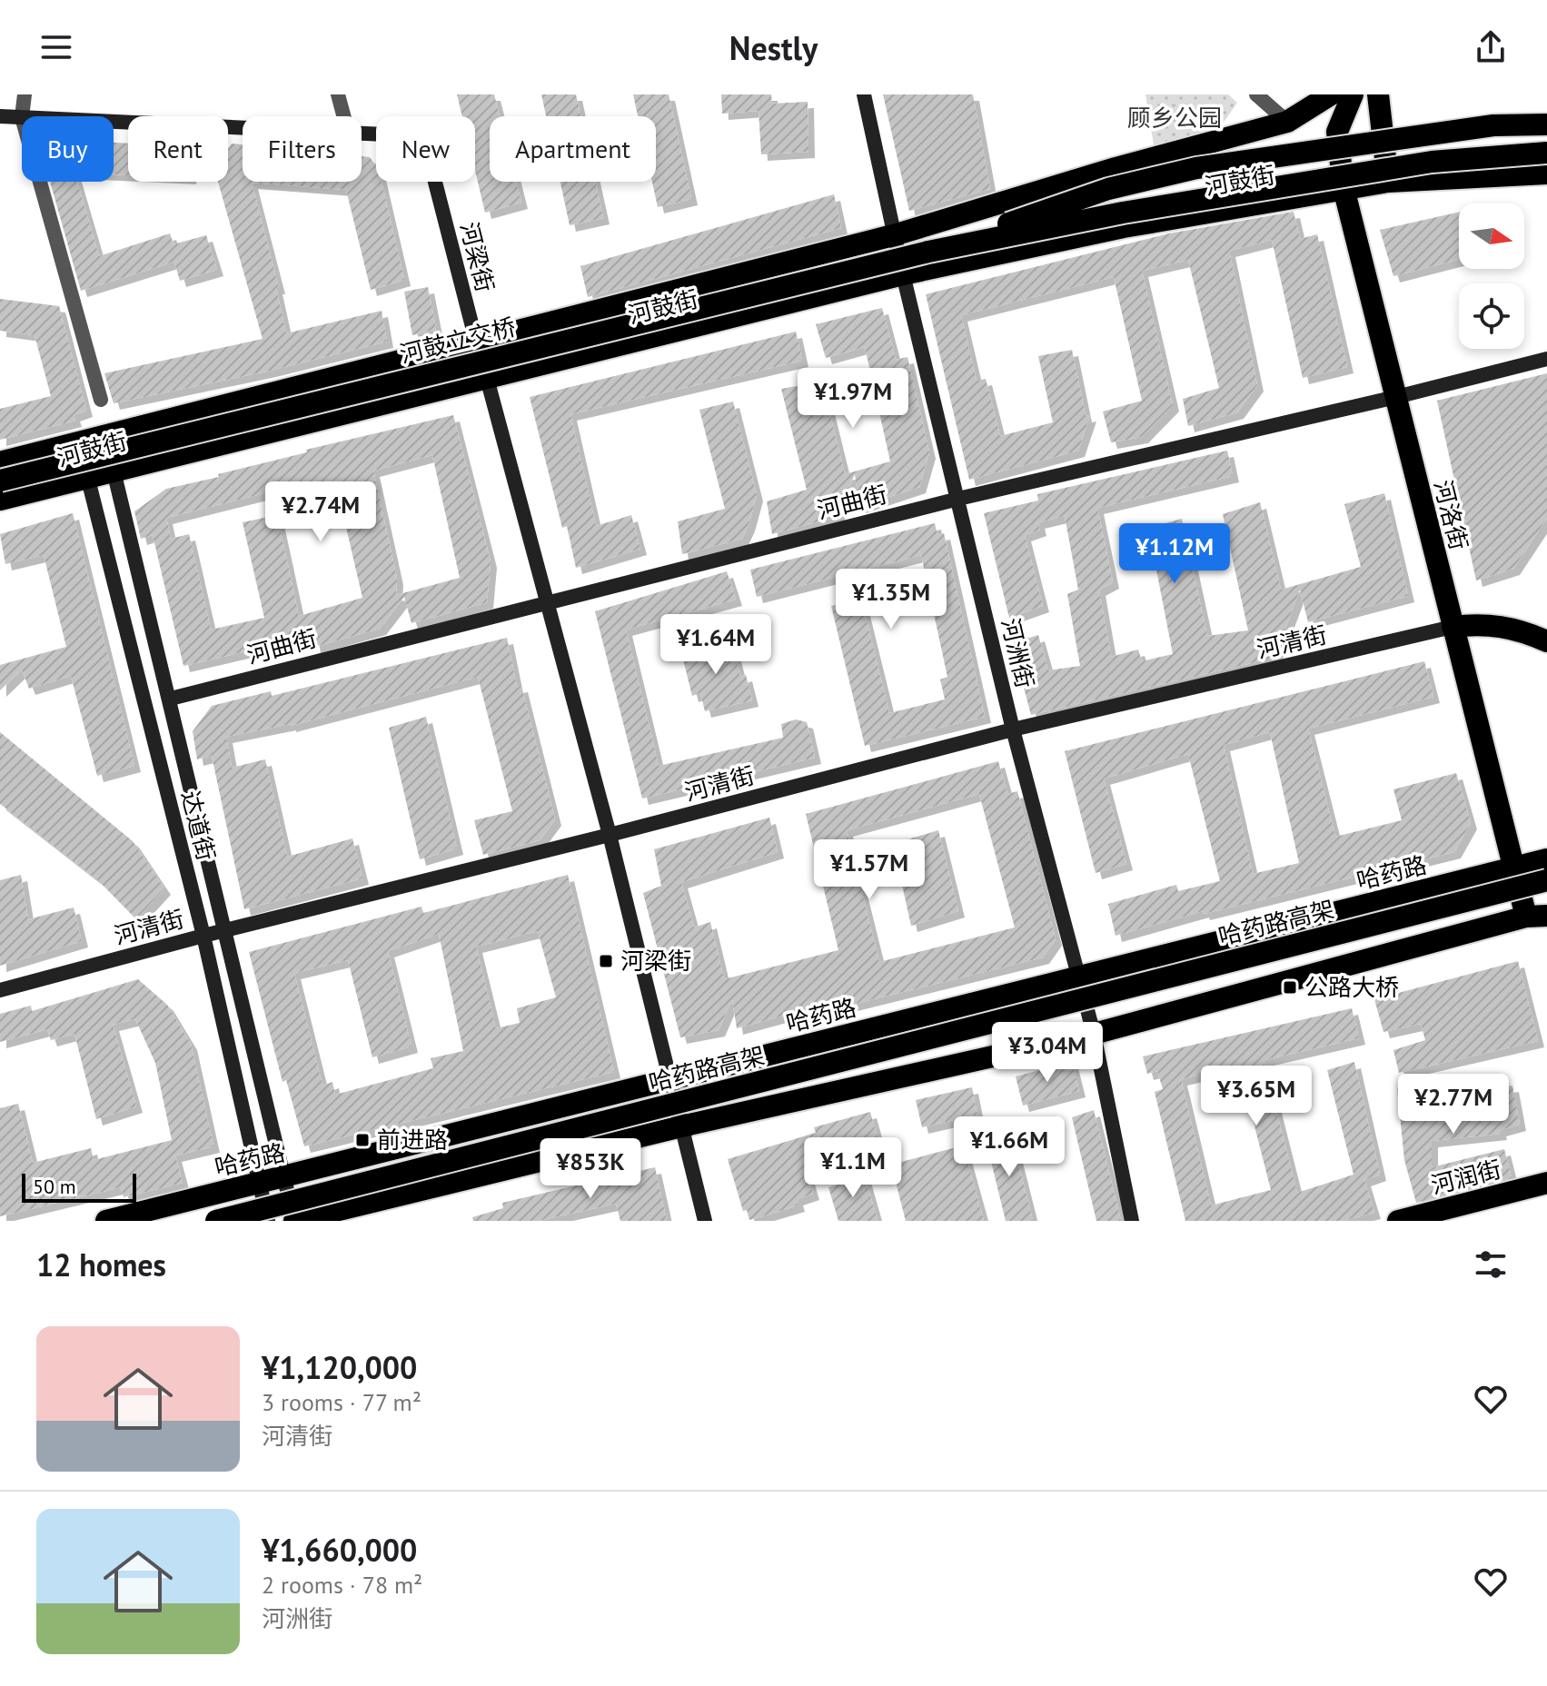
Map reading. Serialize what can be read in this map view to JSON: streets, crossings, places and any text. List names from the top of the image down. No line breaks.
{"streets":{"highway":["河鼓街","河鼓立交桥","河洛街","哈药路","哈药路高架","河润街"],"street":["河梁街","河曲街","河清街","河洲街","达道街"]},"crossings":[["河鼓街","河梁街"],["河鼓街","河洛街"],["河鼓街","河洲街"],["河鼓街","达道街"],["河梁街","河曲街"],["河梁街","河清街"],["河梁街","哈药路"],["河曲街","河洛街"],["河曲街","河洲街"],["河洛街","河清街"],["河洛街","哈药路"],["河清街","河洲街"],["河清街","达道街"],["河洲街","哈药路"],["达道街","哈药路"]],"parks":["顾乡公园"],"places":{"transit":["河梁街","公路大桥","前进路"]},"scale_bar":"50 m","north":"right","page":{"header":"Nestly","chip":["Buy","Rent","Filters","New","Apartment"],"price":["¥1.97M","¥2.74M","¥1.12M","¥1.35M","¥1.64M","¥1.57M","¥3.04M","¥3.65M","¥2.77M","¥1.66M","¥1.1M","¥853K"],"scale":"50 m","heading":"12 homes","list":[{"name":"¥1,120,000","note":"3 rooms · 77 m² · 河清街"},{"name":"¥1,660,000","note":"2 rooms · 78 m² · 河洲街"}]}}
